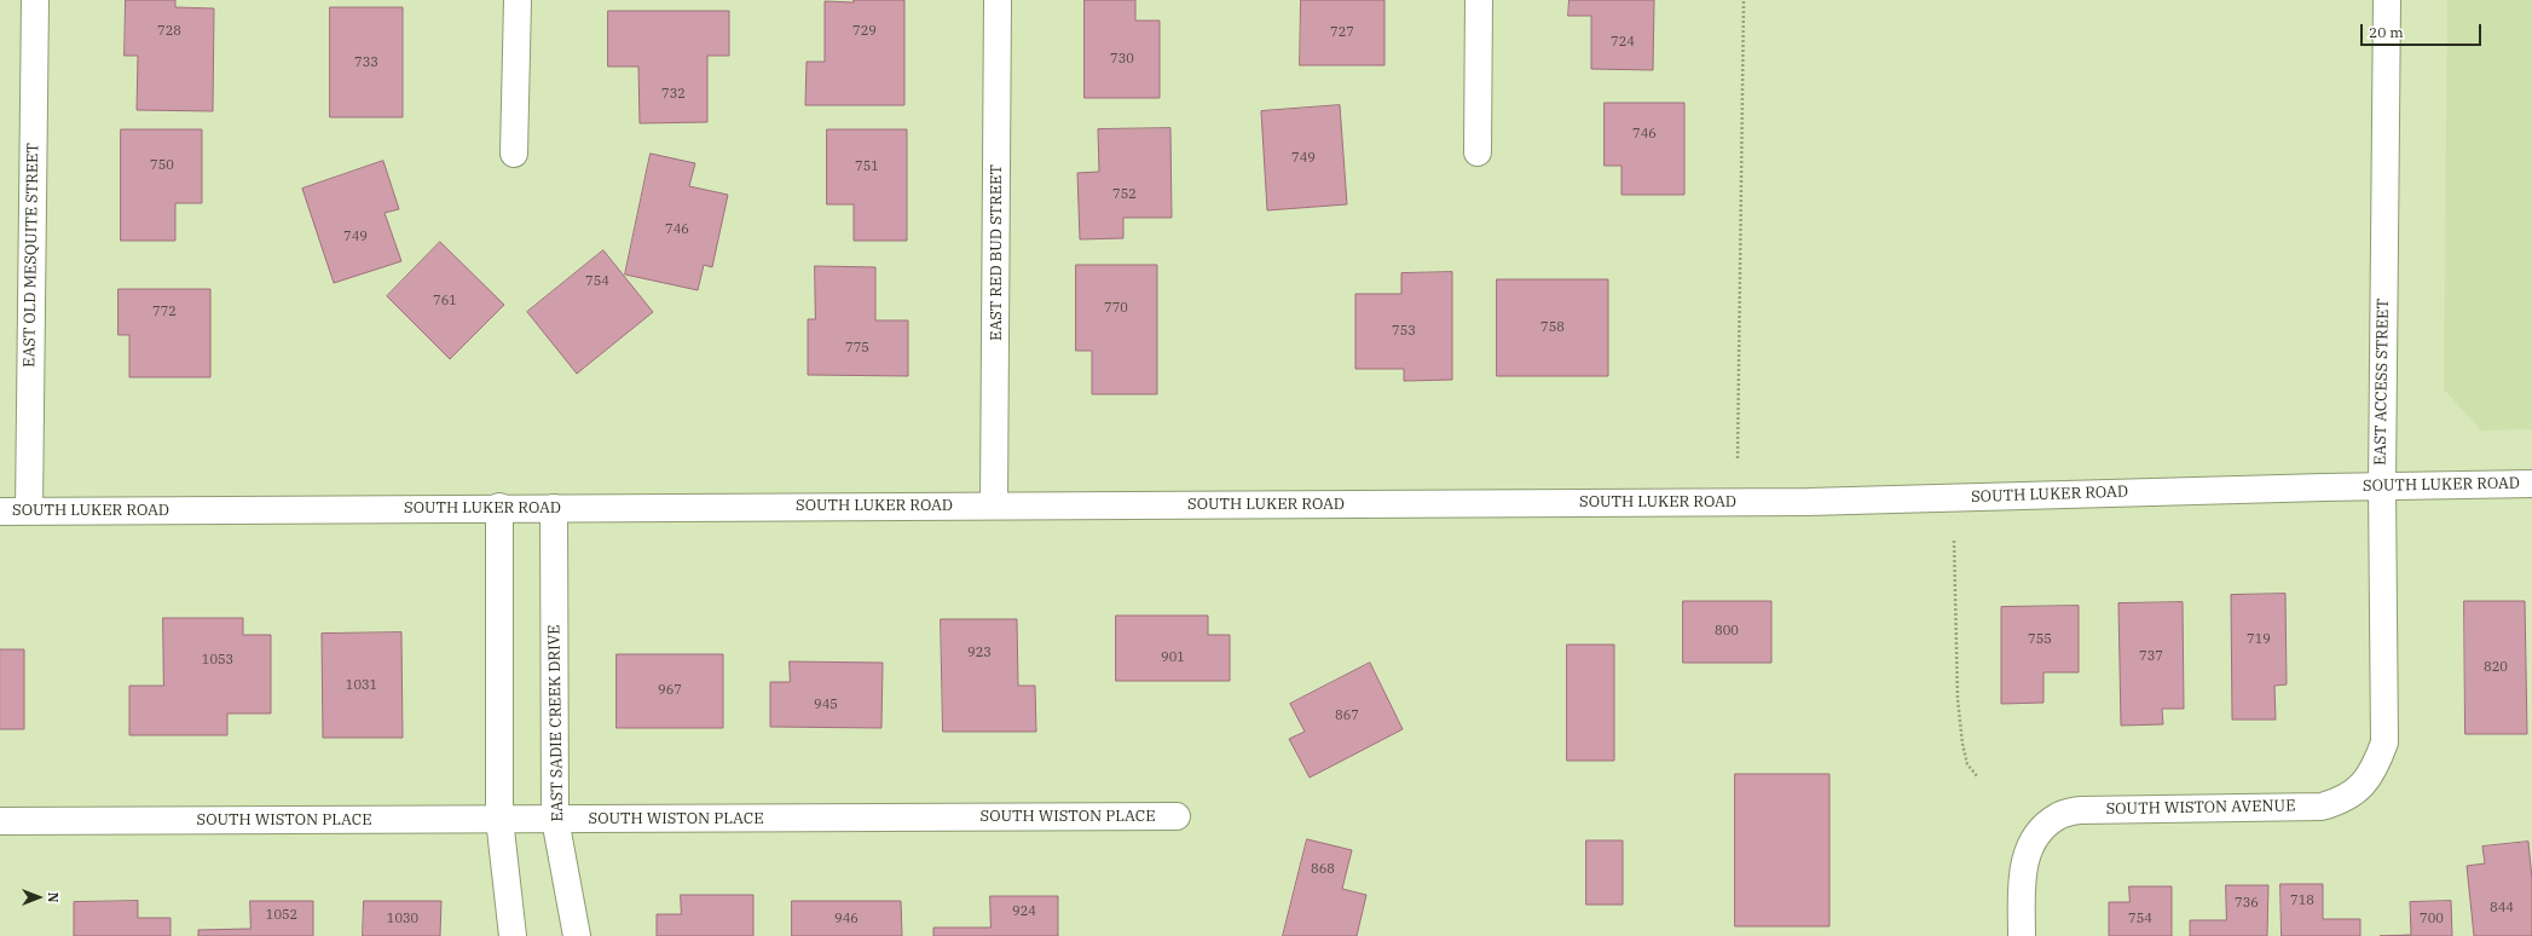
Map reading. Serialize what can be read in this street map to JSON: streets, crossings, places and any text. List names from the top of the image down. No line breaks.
{"streets":{"street":["EAST RED BUD STREET","EAST OLD MESQUITE STREET","EAST ACCESS STREET","SOUTH LUKER ROAD","EAST SADIE CREEK DRIVE","SOUTH WISTON AVENUE","SOUTH WISTON PLACE"]},"crossings":[["EAST RED BUD STREET","SOUTH LUKER ROAD"],["EAST OLD MESQUITE STREET","SOUTH LUKER ROAD"],["EAST ACCESS STREET","SOUTH LUKER ROAD"],["EAST ACCESS STREET","SOUTH WISTON AVENUE"],["SOUTH LUKER ROAD","EAST SADIE CREEK DRIVE"],["EAST SADIE CREEK DRIVE","SOUTH WISTON PLACE"]],"house_numbers":["728","729","727","724","730","733","732","746","749","750","751","752","746","749","754","761","770","772","758","753","775","800","755","719","923","737","901","1053","820","1031","967","945","867","868","718","736","844","924","1052","1030","946","754","700"],"scale_bar":"20 m","north":"right"}
